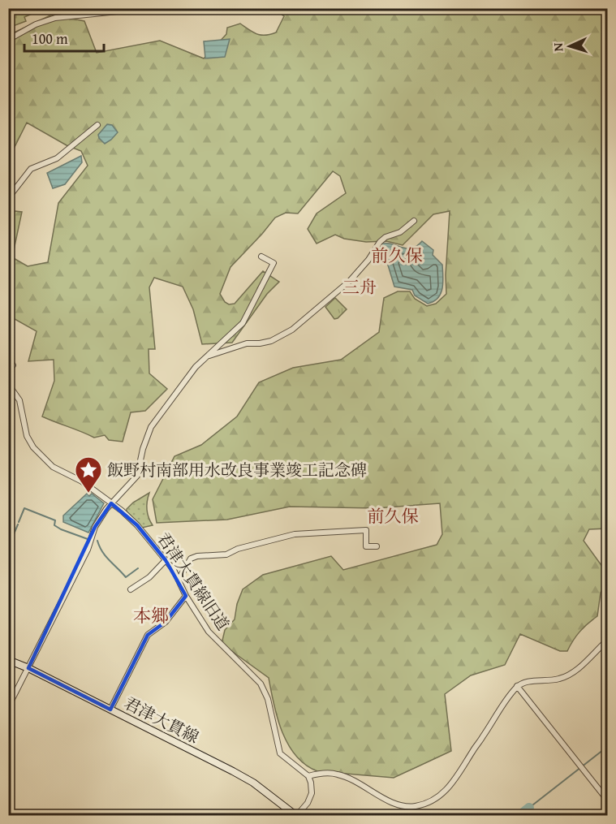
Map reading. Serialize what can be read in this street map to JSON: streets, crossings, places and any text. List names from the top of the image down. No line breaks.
{"streets":{"main road":["君津大貫線"],"street":["君津大貫線旧道"]},"districts":["前久保","三舟","前久保","本郷"],"places":{"place":["飯野村南部用水改良事業竣工記念碑"]},"scale_bar":"100 m","north":"left"}
